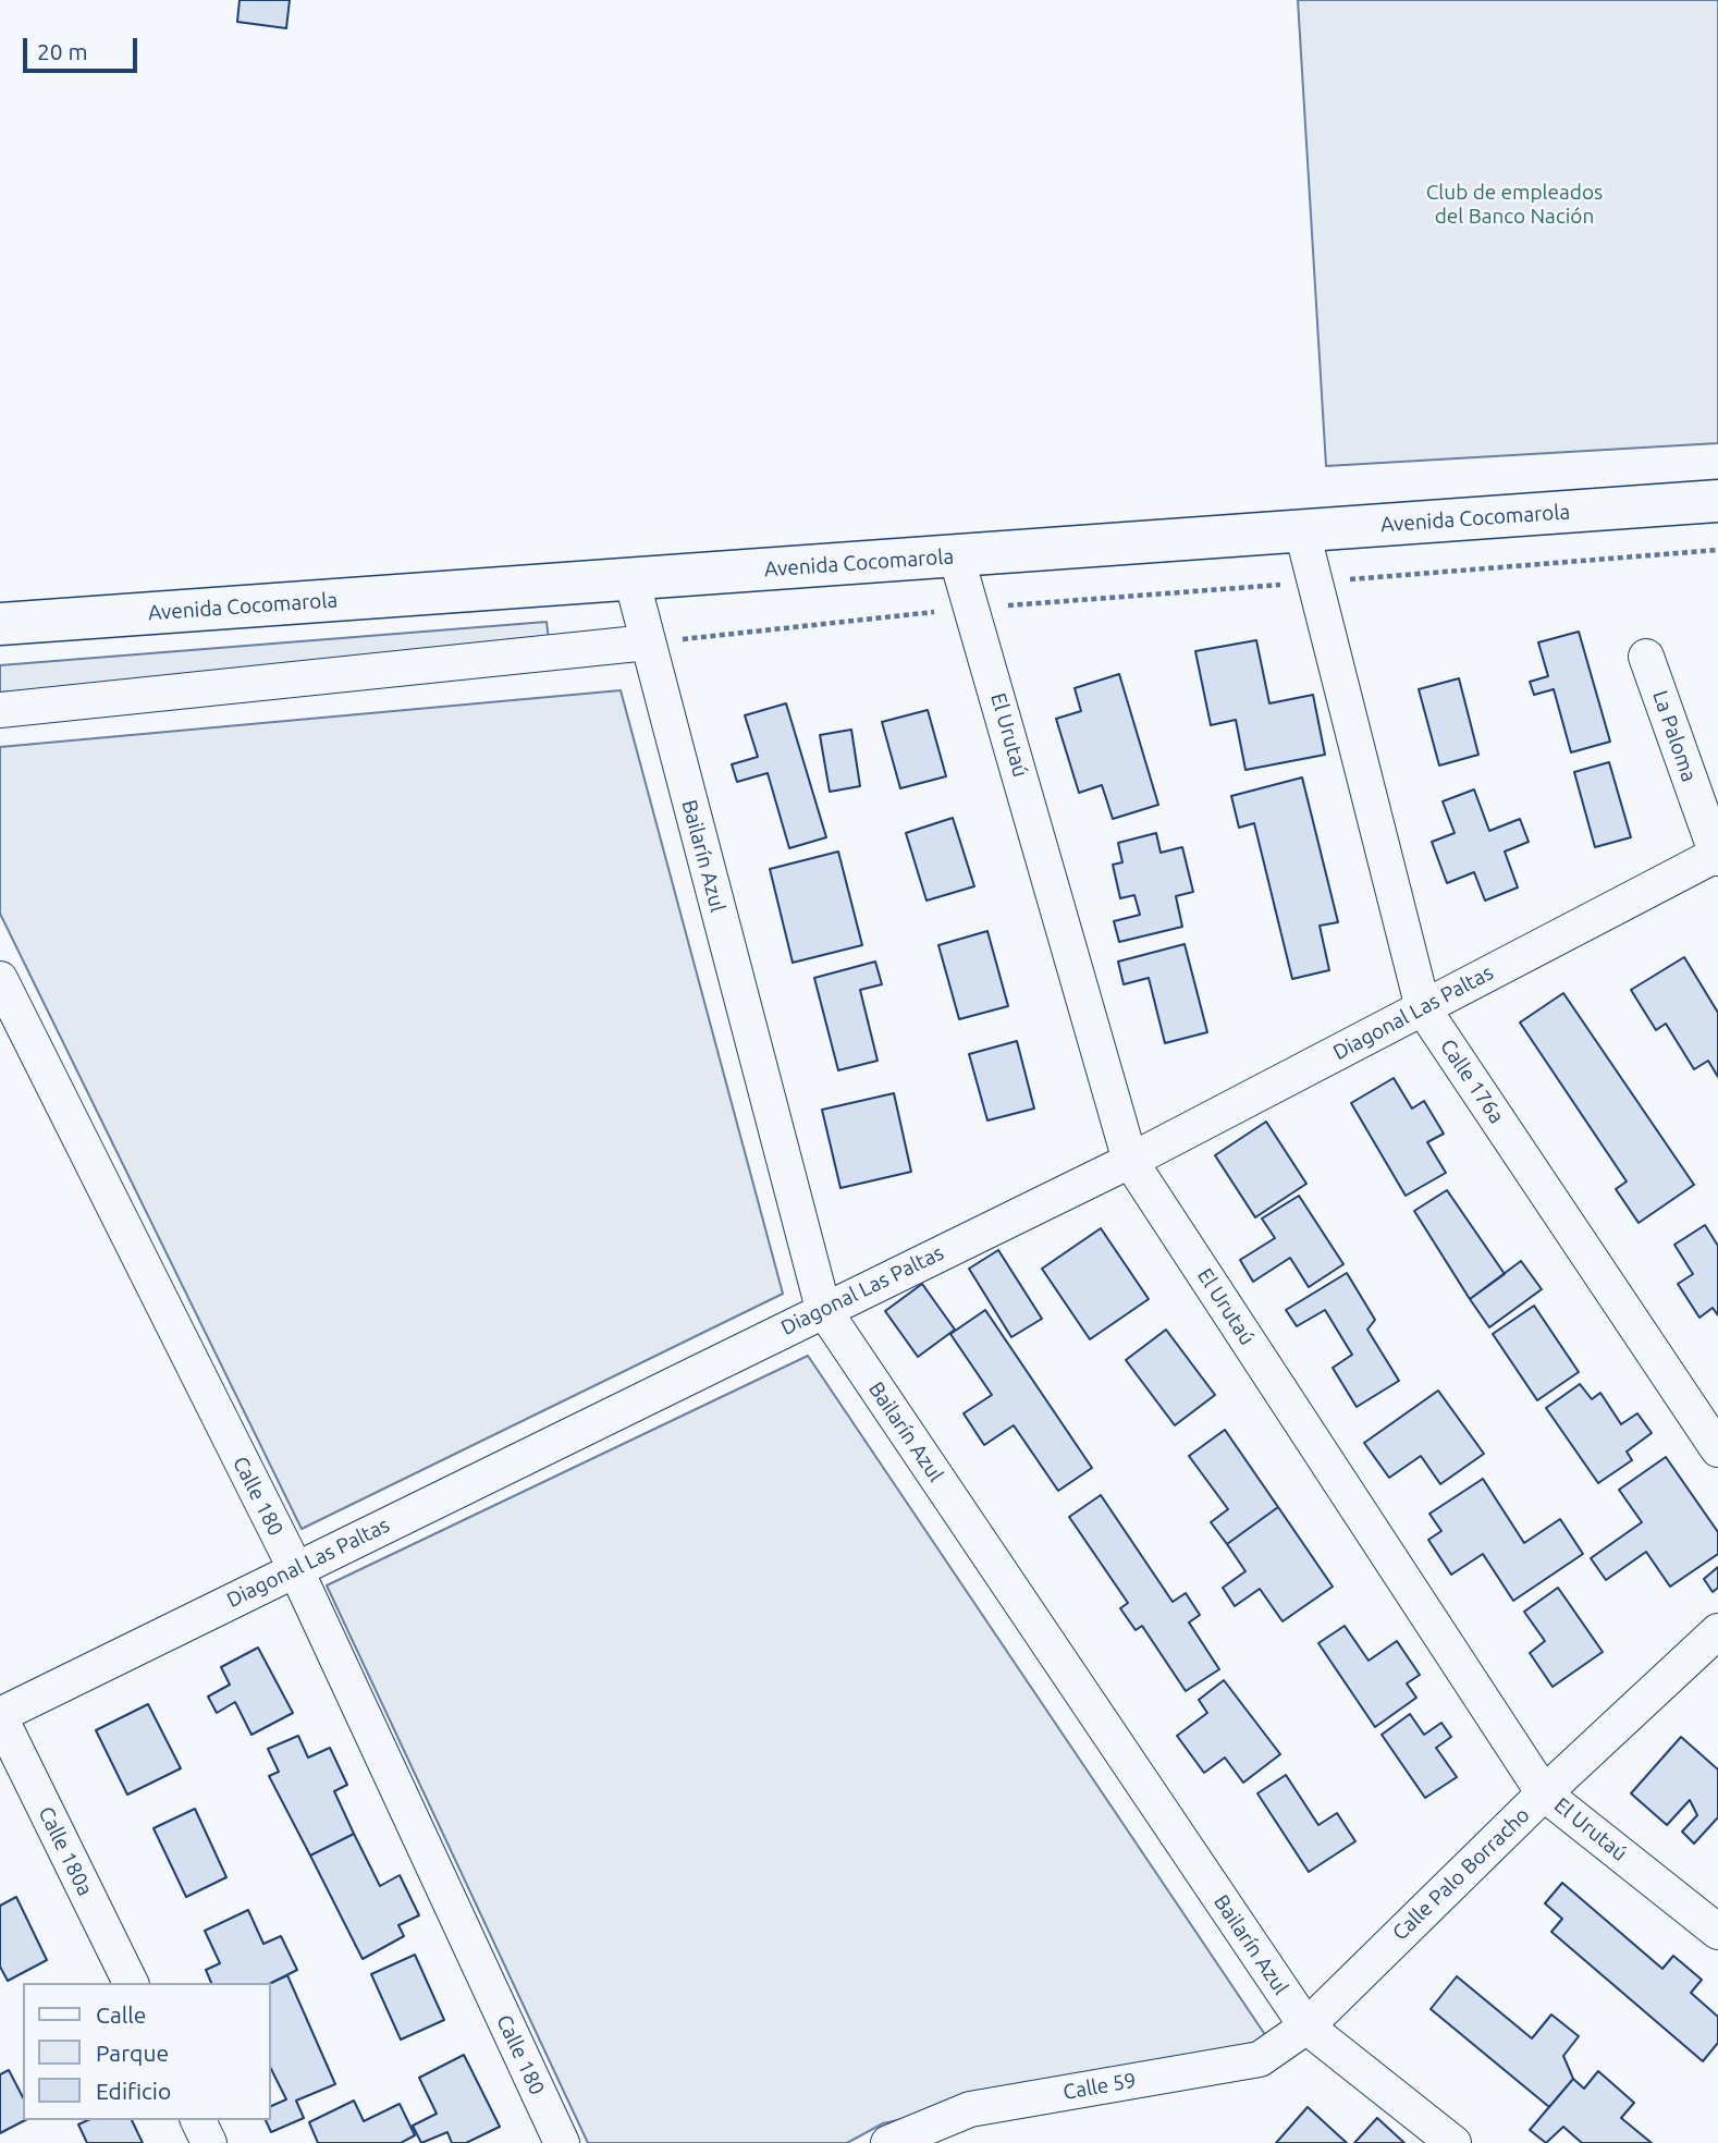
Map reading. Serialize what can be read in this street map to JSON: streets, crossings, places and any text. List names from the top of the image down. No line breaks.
{"streets":{"main road":["Avenida Cocomarola"],"street":["El Urutaú","La Paloma","Bailarín Azul","Diagonal Las Paltas","Calle 176a","Calle 180","Calle 180a","Calle Palo Borracho","Calle 59"]},"crossings":[["Avenida Cocomarola","El Urutaú"],["Avenida Cocomarola","Bailarín Azul"],["Avenida Cocomarola","Calle 176a"],["El Urutaú","Diagonal Las Paltas"],["El Urutaú","Calle Palo Borracho"],["La Paloma","Diagonal Las Paltas"],["Bailarín Azul","Diagonal Las Paltas"],["Bailarín Azul","Calle Palo Borracho"],["Bailarín Azul","Calle 59"],["Diagonal Las Paltas","Calle 176a"],["Diagonal Las Paltas","Calle 180"],["Diagonal Las Paltas","Calle 180a"],["Calle Palo Borracho","Calle 59"]],"parks":["Club de empleados del Banco Nación"],"legend":["Calle","Parque","Edificio"],"scale_bar":"20 m"}
